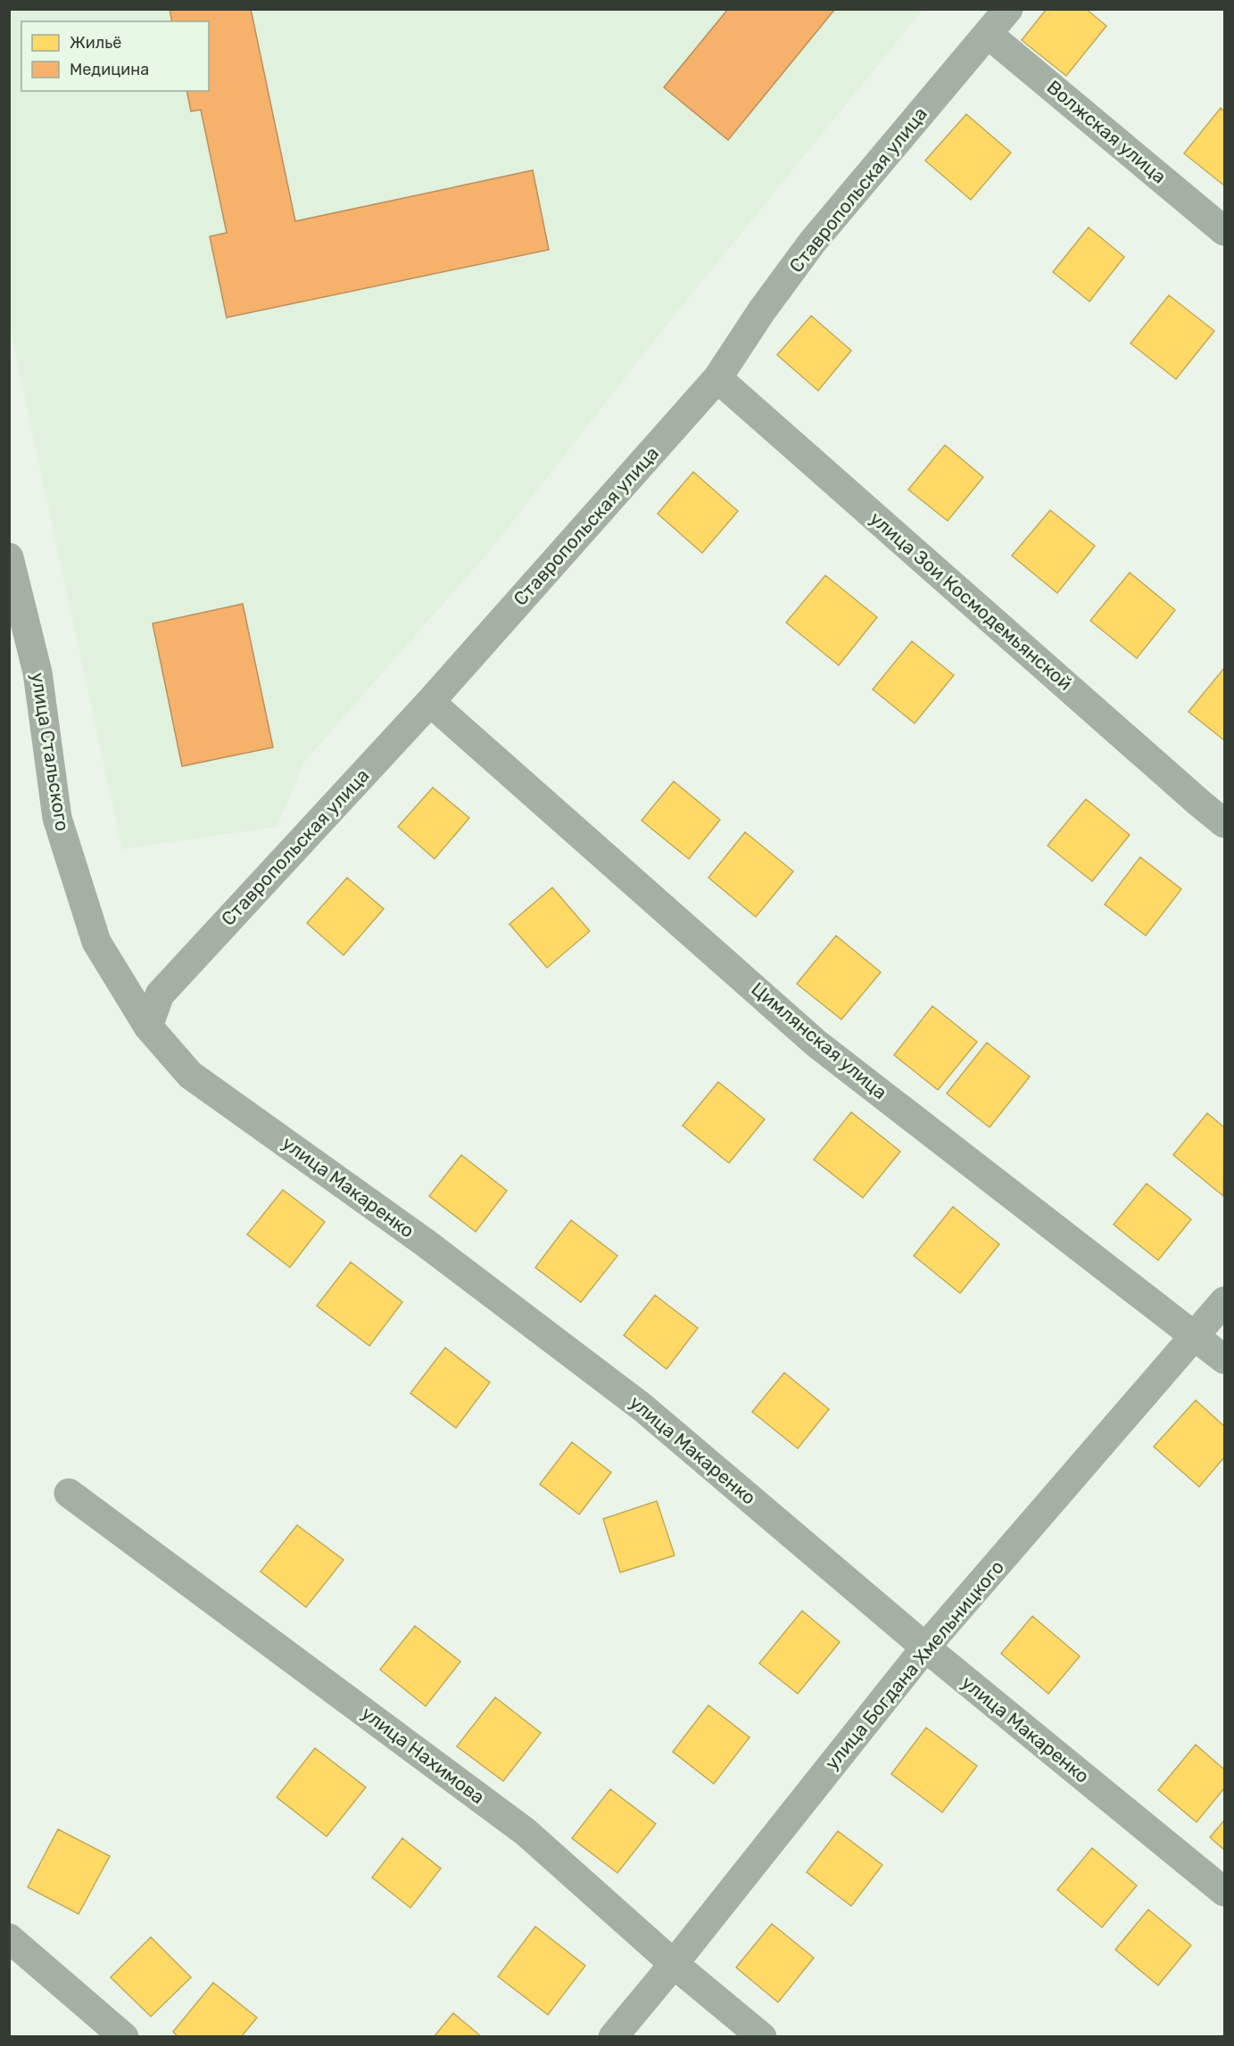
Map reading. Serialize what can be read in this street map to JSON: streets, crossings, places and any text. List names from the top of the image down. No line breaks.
{"streets":{"street":["Волжская улица","Ставропольская улица","улица Зои Космодемьянской","улица Стальского","Цимлянская улица","улица Макаренко","улица Богдана Хмельницкого","улица Нахимова"]},"crossings":[["Волжская улица","Ставропольская улица"],["Ставропольская улица","улица Зои Космодемьянской"],["Ставропольская улица","улица Стальского"],["Ставропольская улица","Цимлянская улица"],["Ставропольская улица","улица Макаренко"],["улица Стальского","улица Макаренко"],["Цимлянская улица","улица Богдана Хмельницкого"],["улица Макаренко","улица Богдана Хмельницкого"],["улица Богдана Хмельницкого","улица Нахимова"]],"legend":["Жильё","Медицина"]}
